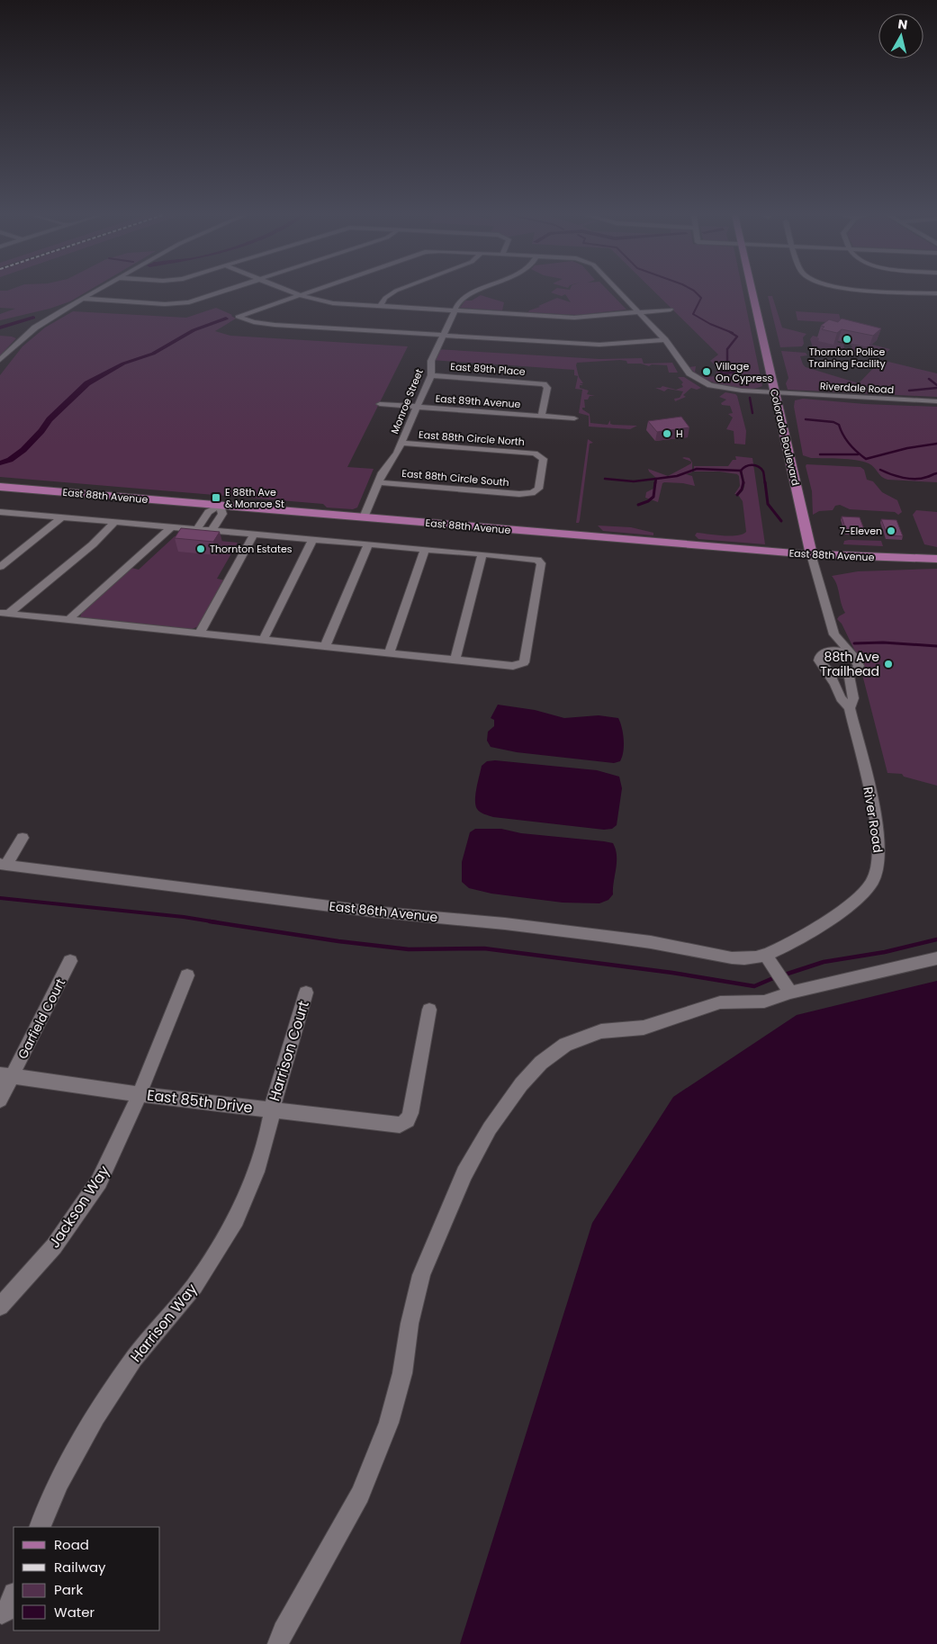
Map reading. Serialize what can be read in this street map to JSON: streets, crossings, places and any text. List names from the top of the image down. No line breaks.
{"streets":{"main road":["Colorado Boulevard","East 88th Avenue"],"street":["East 89th Place","Riverdale Road","Monroe Street","East 89th Avenue","East 88th Circle North","East 88th Circle South","River Road","East 86th Avenue","Garfield Court","Harrison Court","East 85th Drive","Jackson Way","Harrison Way"]},"crossings":[["East 89th Place","Monroe Street"],["East 89th Place","East 89th Avenue"],["Riverdale Road","Monroe Street"],["Riverdale Road","Colorado Boulevard"],["Monroe Street","East 89th Avenue"],["Monroe Street","East 88th Circle North"],["Monroe Street","East 88th Circle South"],["Monroe Street","East 88th Avenue"],["Colorado Boulevard","East 88th Avenue"],["East 88th Circle North","East 88th Circle South"],["River Road","East 86th Avenue"],["Garfield Court","East 85th Drive"],["Harrison Court","East 85th Drive"],["Harrison Court","Harrison Way"],["East 85th Drive","Jackson Way"],["East 85th Drive","Harrison Way"]],"places":{"other":["Thornton Police Training Facility","Village On Cypress","H","7-Eleven","Thornton Estates","88th Ave Trailhead"],"transit":["E 88th Ave & Monroe St"]},"legend":["Road","Railway","Park","Water"],"north":"top"}
